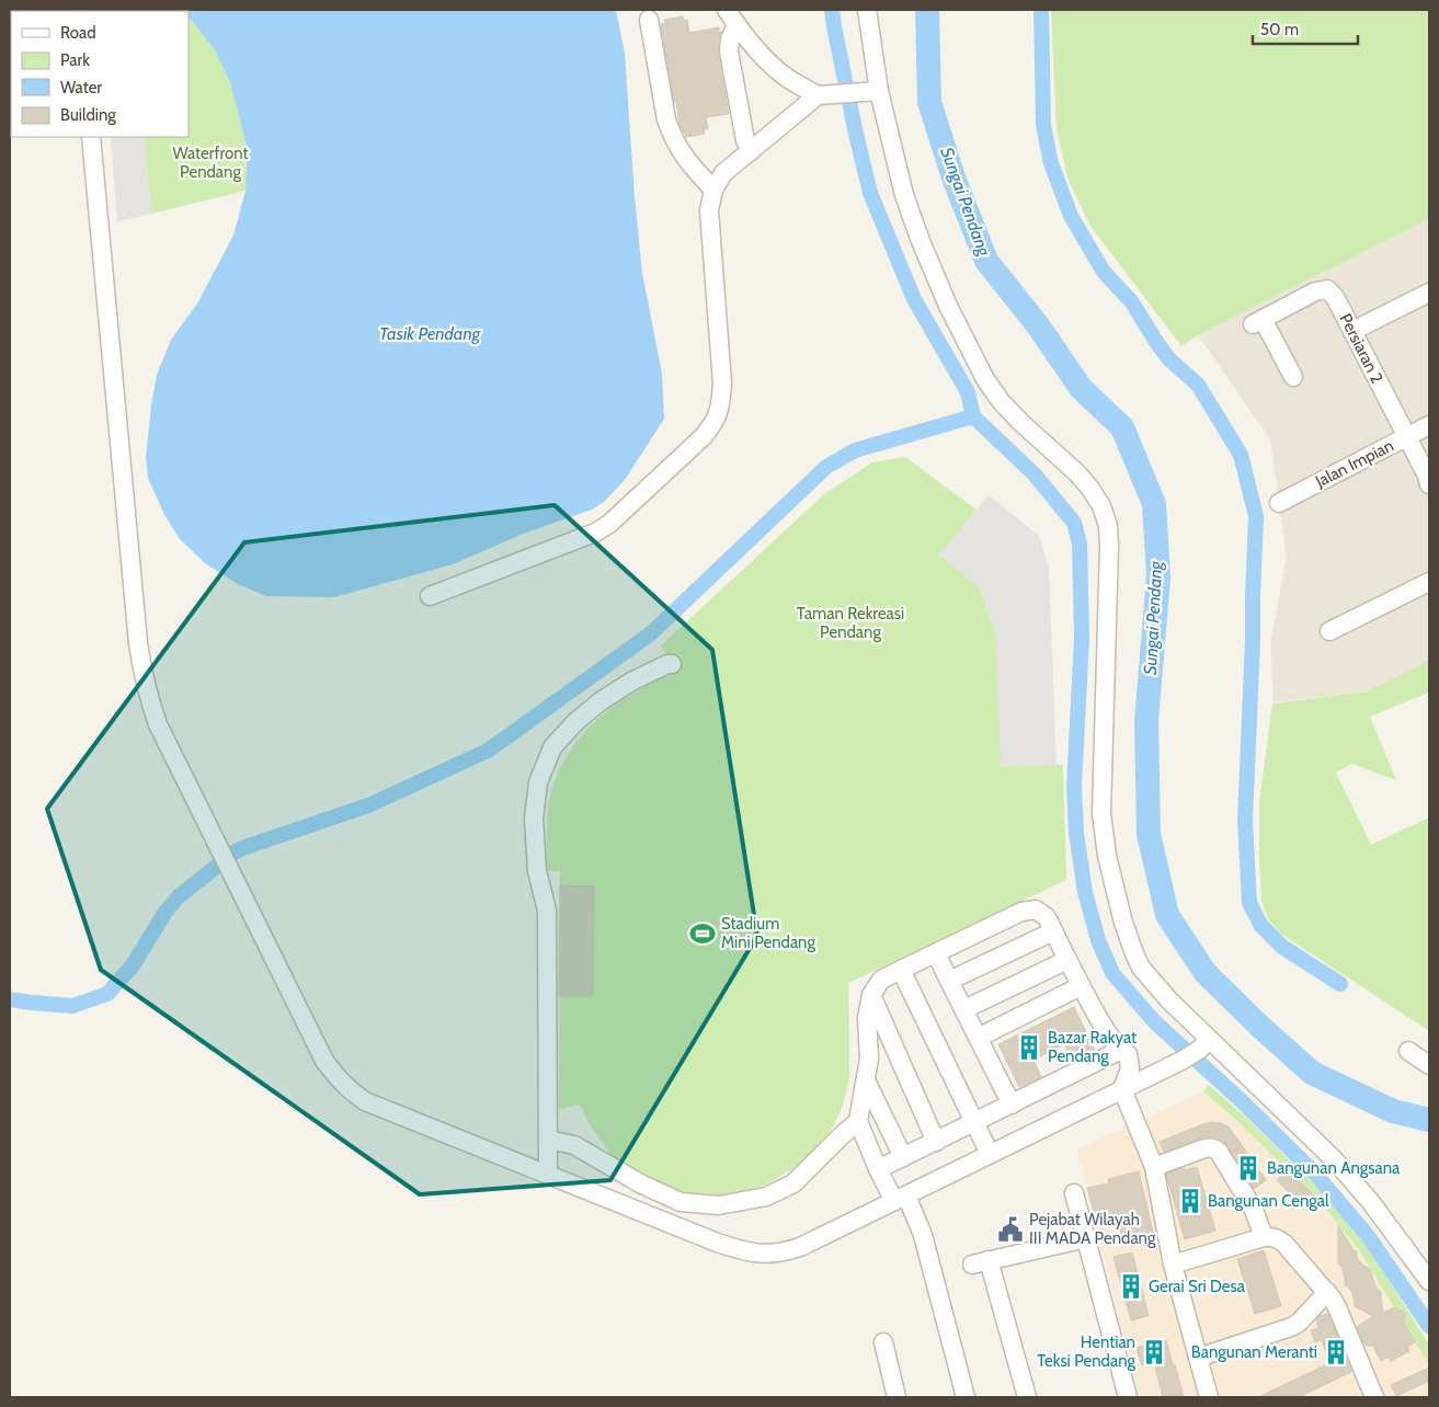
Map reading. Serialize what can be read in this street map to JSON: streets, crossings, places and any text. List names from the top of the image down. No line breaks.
{"streets":{"street":["Persiaran 2","Jalan Impian"]},"crossings":[["Persiaran 2","Jalan Impian"]],"water":["Sungai Pendang","Tasik Pendang"],"parks":["Waterfront Pendang","Taman Rekreasi Pendang"],"places":{"sports":["Stadium Mini Pendang"],"building":["Bazar Rakyat Pendang","Bangunan Angsana","Bangunan Cengal","Gerai Sri Desa","Hentian Teksi Pendang","Bangunan Meranti"],"public building":["Pejabat Wilayah III MADA Pendang"]},"legend":["Road","Park","Water","Building"],"scale_bar":"50 m"}
